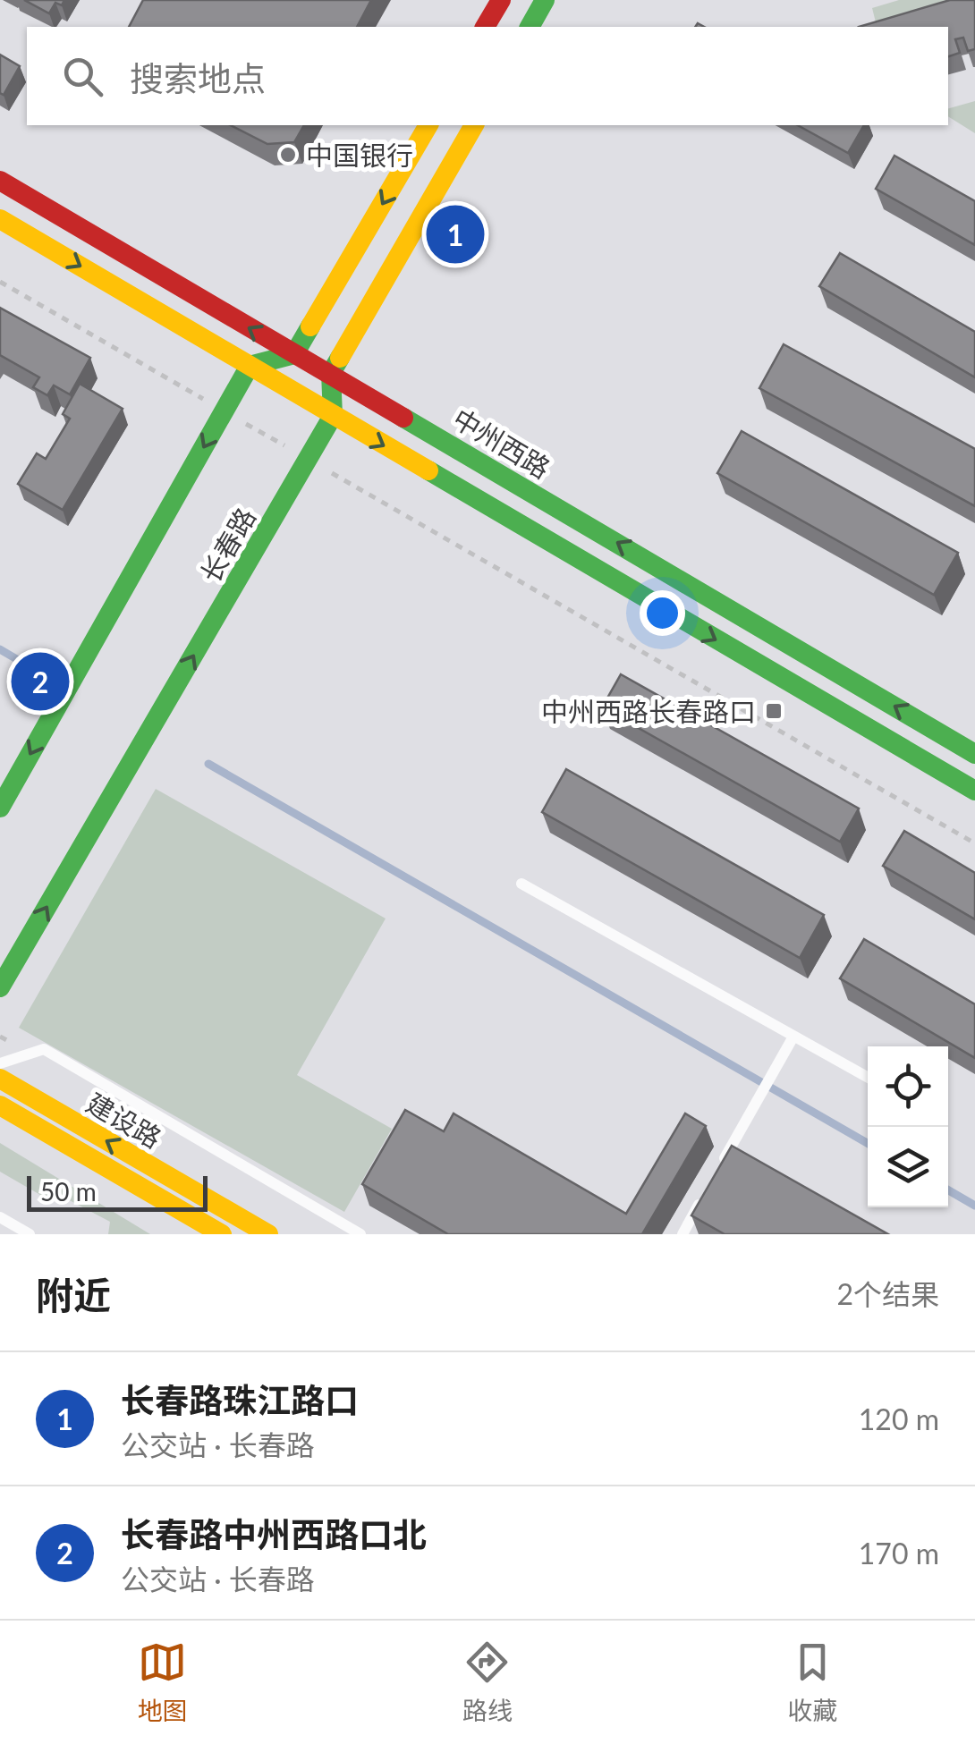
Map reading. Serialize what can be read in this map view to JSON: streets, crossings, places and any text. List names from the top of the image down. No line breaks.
{"streets":{"main road":["中州西路","长春路","建设路"]},"places":{"other":["中国银行"],"transit":["中州西路长春路口"]},"scale_bar":"50 m","page":{"search":"搜索地点","pins":["1","2"],"scale":"50 m","heading":["附近","2个结果"],"list":[{"mark":"1","name":"长春路珠江路口","note":"公交站 · 长春路","value":"120 m"},{"mark":"2","name":"长春路中州西路口北","note":"公交站 · 长春路","value":"170 m"}],"nav":["地图","路线","收藏"]}}
